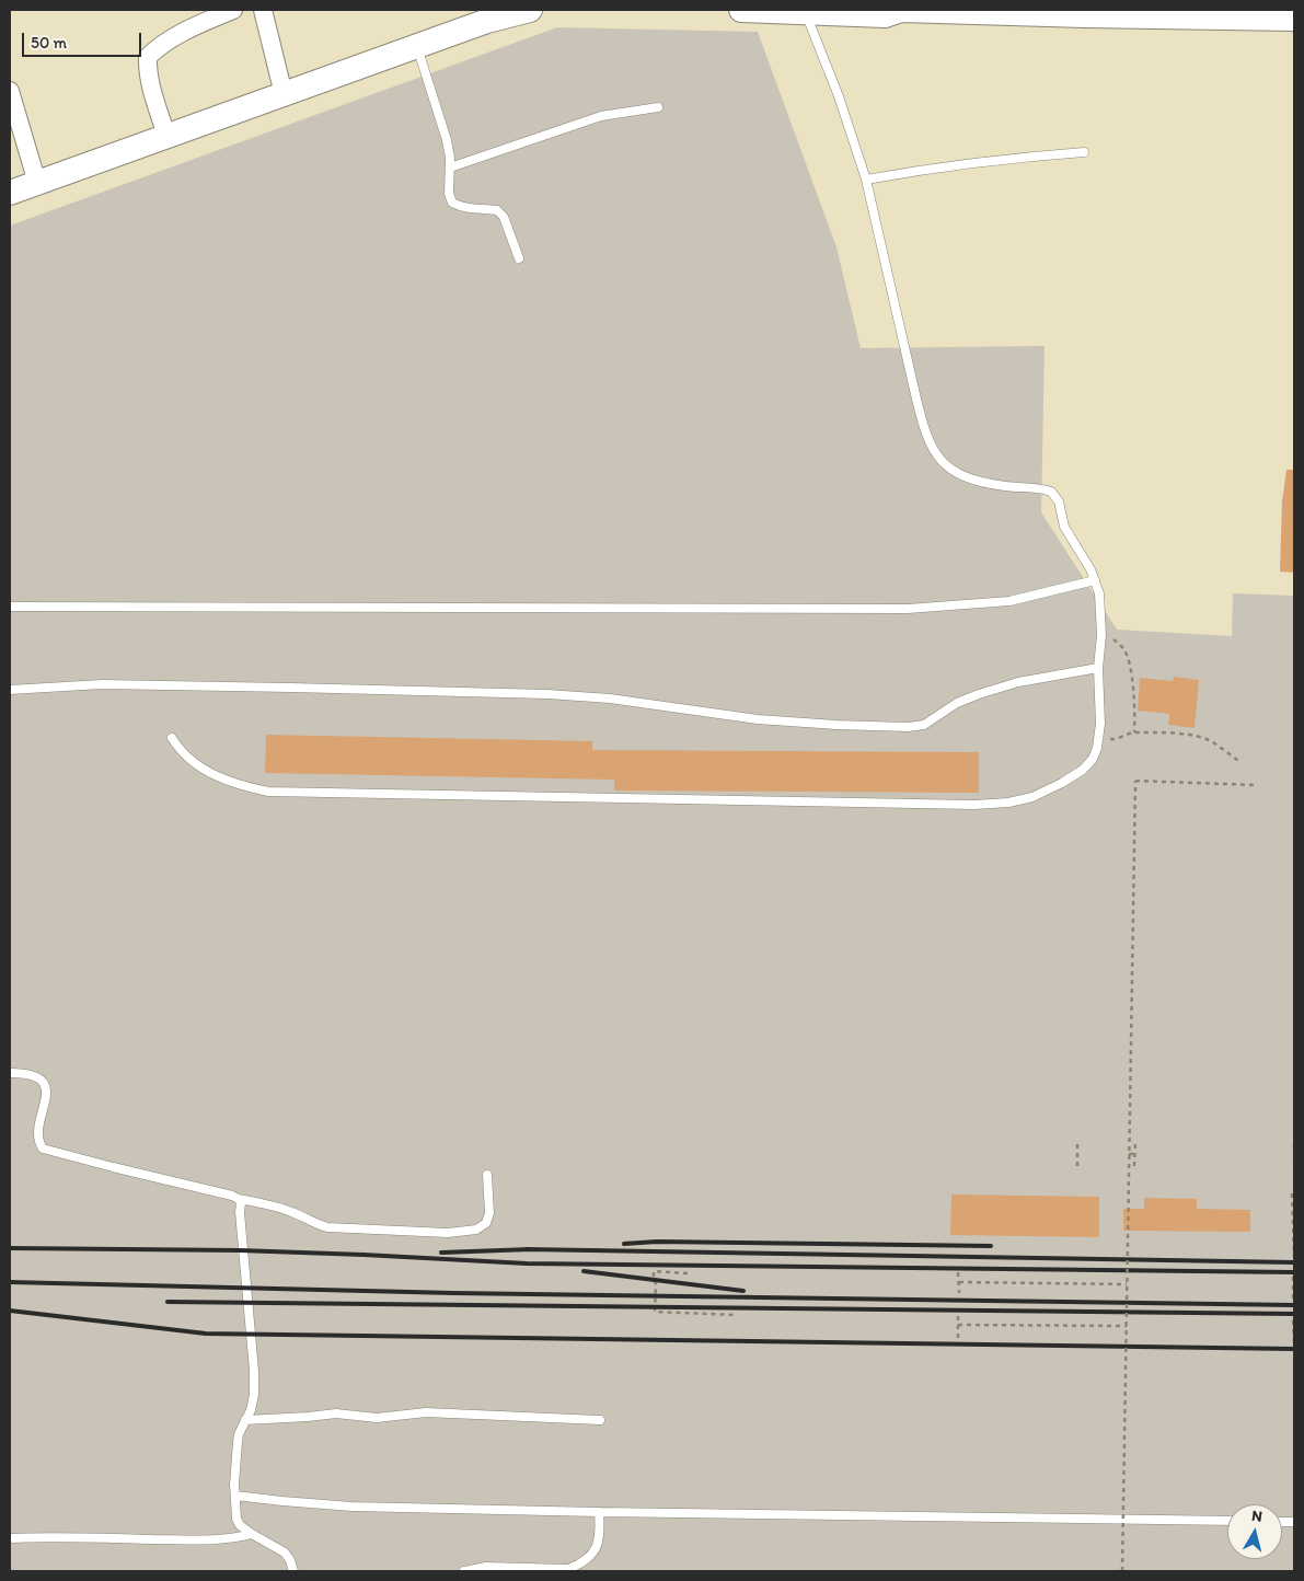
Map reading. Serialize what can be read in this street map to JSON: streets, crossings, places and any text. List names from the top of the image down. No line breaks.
{"scale_bar":"50 m","north":"top"}
